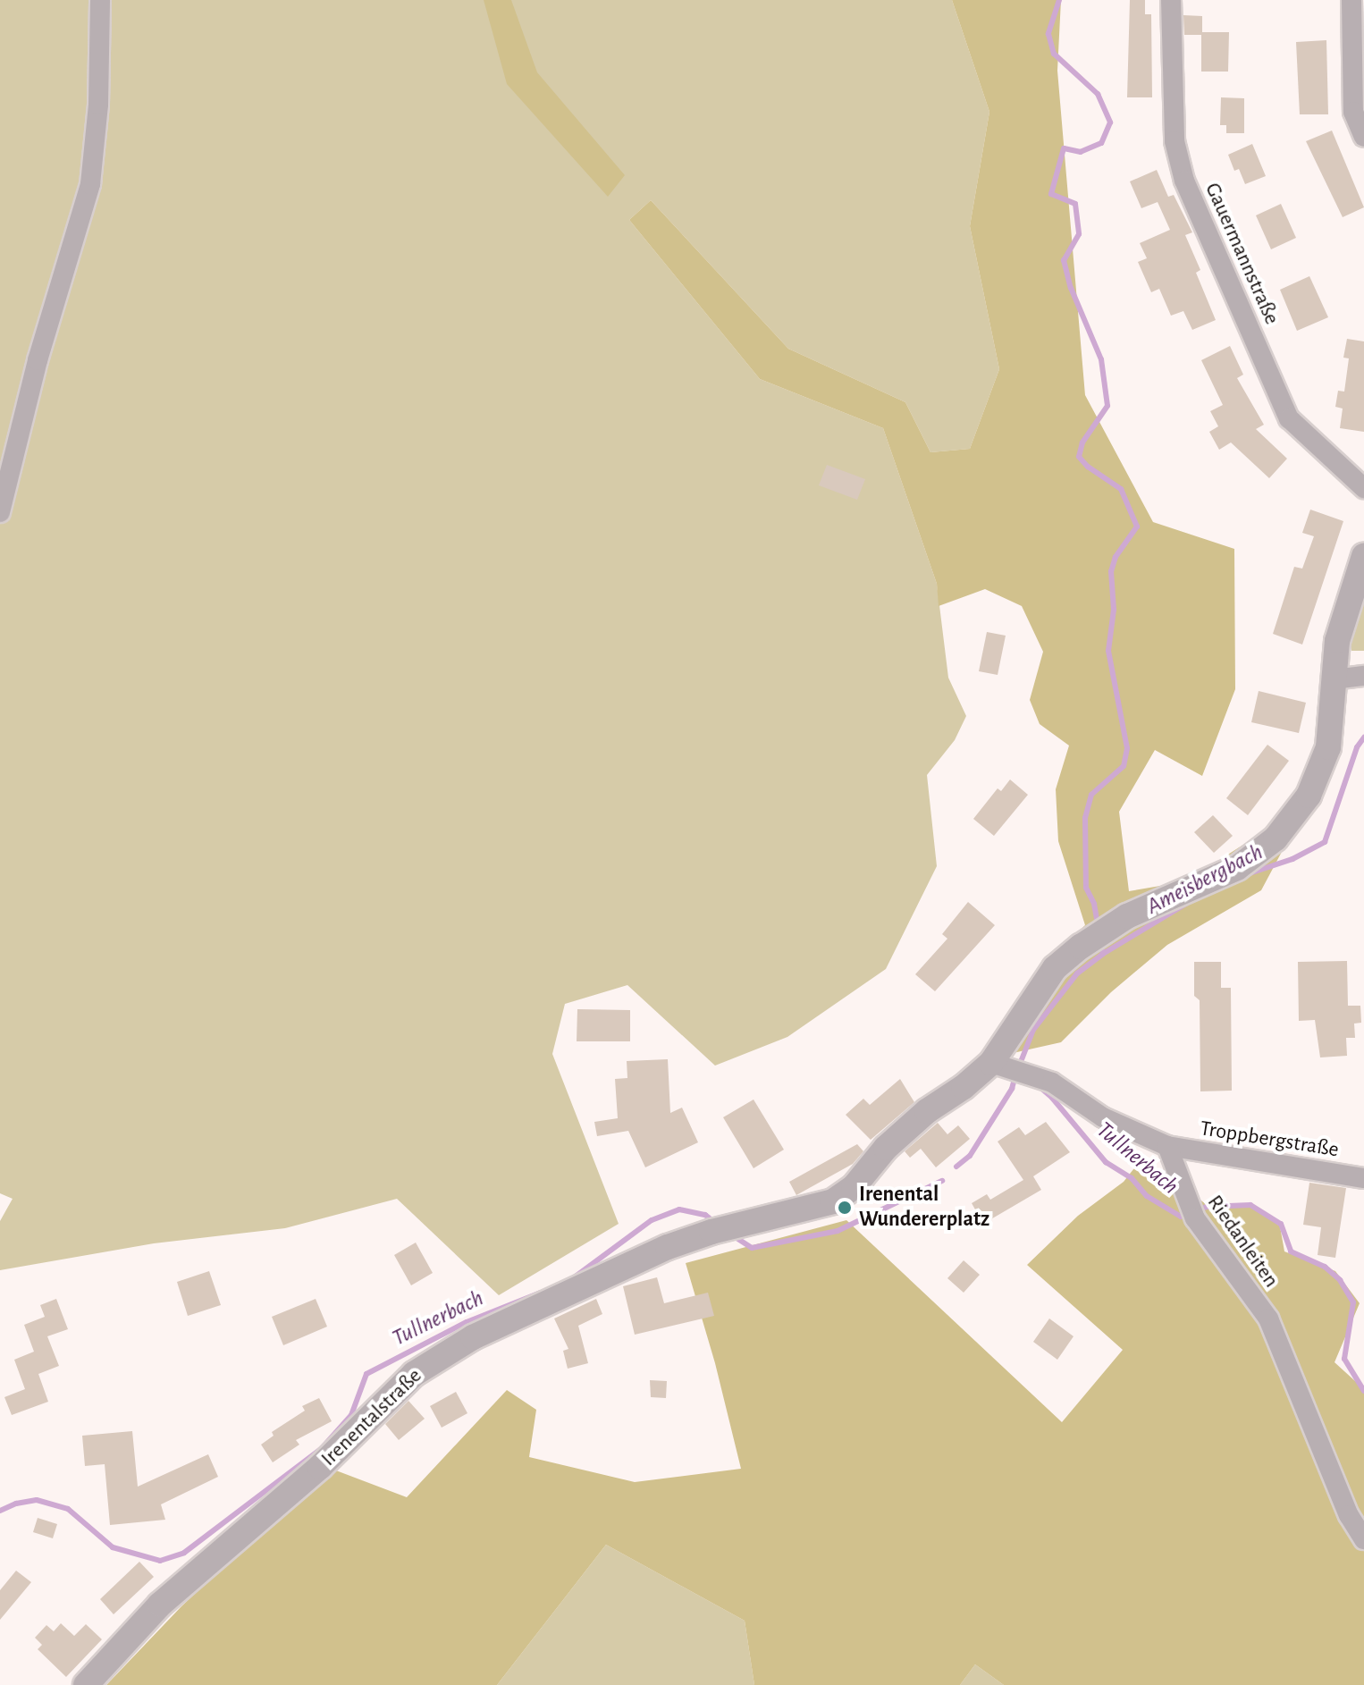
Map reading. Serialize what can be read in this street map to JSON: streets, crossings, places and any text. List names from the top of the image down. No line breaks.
{"streets":{"street":["Gauermannstraße","Troppbergstraße","Riedanleiten","Irenentalstraße"]},"crossings":[["Troppbergstraße","Riedanleiten"]],"water":["Ameisbergbach","Tullnerbach"],"places":["Irenental Wundererplatz"]}
